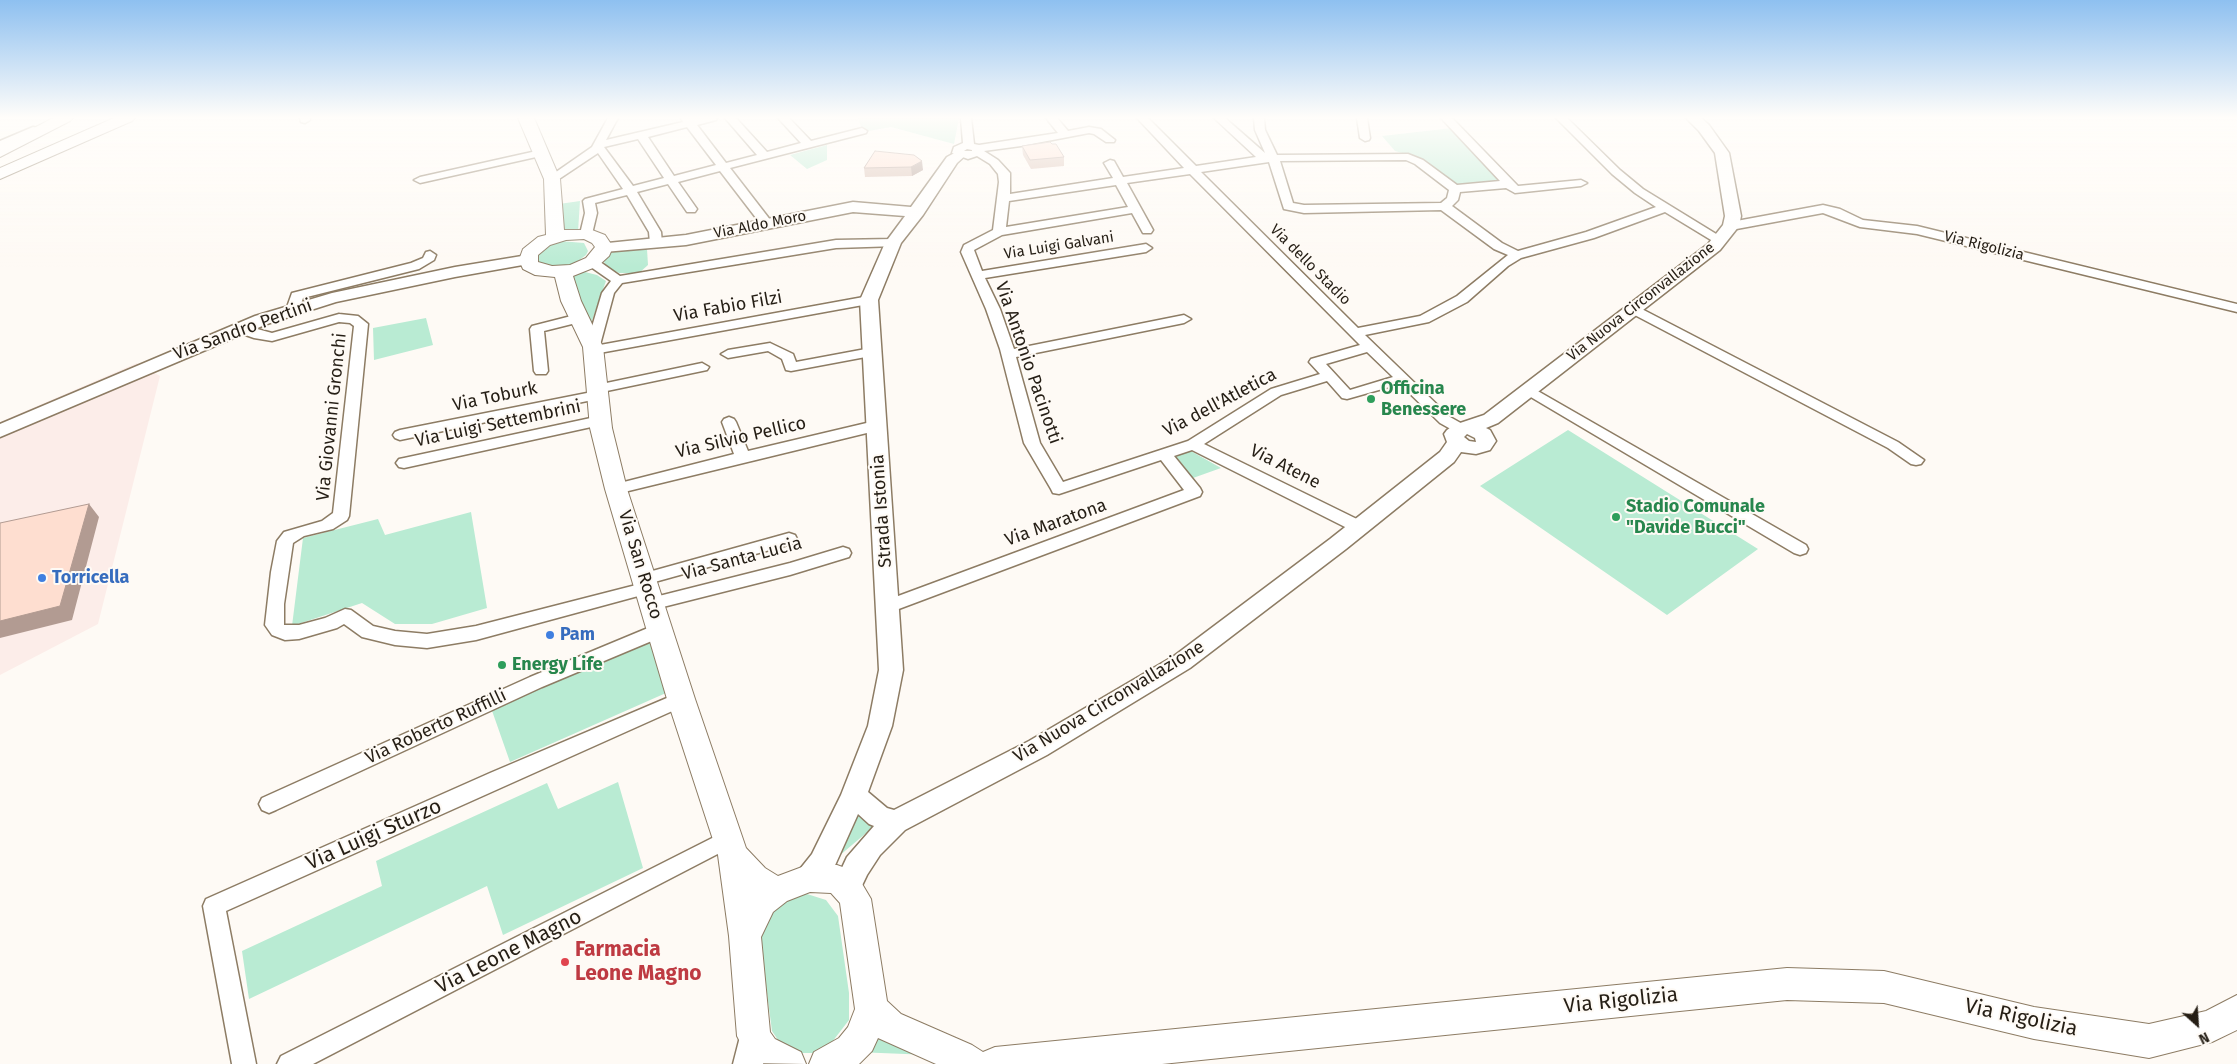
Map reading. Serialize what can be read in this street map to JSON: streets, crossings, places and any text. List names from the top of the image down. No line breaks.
{"streets":{"main road":["Via Rigolizia","Via San Rocco"],"street":["Via Aldo Moro","Via Luigi Galvani","Via dello Stadio","Via Nuova Circonvallazione","Via Fabio Filzi","Via Sandro Pertini","Via Antonio Pacinotti","Via Toburk","Via dell'Atletica","Via Giovanni Gronchi","Via Luigi Settembrini","Via Silvio Pellico","Via Atene","Strada Istonia","Via Maratona","Via Santa Lucia","Via Roberto Ruffilli","Via Luigi Sturzo","Via Leone Magno"]},"crossings":[["Via Aldo Moro","Strada Istonia"],["Via Luigi Galvani","Via Antonio Pacinotti"],["Via Rigolizia","Via Nuova Circonvallazione"],["Via dello Stadio","Via Nuova Circonvallazione"],["Via Nuova Circonvallazione","Via Atene"],["Via Fabio Filzi","Strada Istonia"],["Via Fabio Filzi","Via San Rocco"],["Via Sandro Pertini","Via Giovanni Gronchi"],["Via Antonio Pacinotti","Via dell'Atletica"],["Via Toburk","Via San Rocco"],["Via dell'Atletica","Via Atene"],["Via dell'Atletica","Via Maratona"],["Via Giovanni Gronchi","Via Santa Lucia"],["Via Giovanni Gronchi","Via San Rocco"],["Via Luigi Settembrini","Via San Rocco"],["Via Silvio Pellico","Strada Istonia"],["Via Silvio Pellico","Via San Rocco"],["Strada Istonia","Via Maratona"],["Via Santa Lucia","Via San Rocco"],["Via San Rocco","Via Roberto Ruffilli"],["Via San Rocco","Via Luigi Sturzo"],["Via San Rocco","Via Leone Magno"]],"places":["Officina Benessere","Stadio Comunale \"Davide Bucci\"","Torricella","Pam","Energy Life","Farmacia Leone Magno"],"north":"bottom right"}
